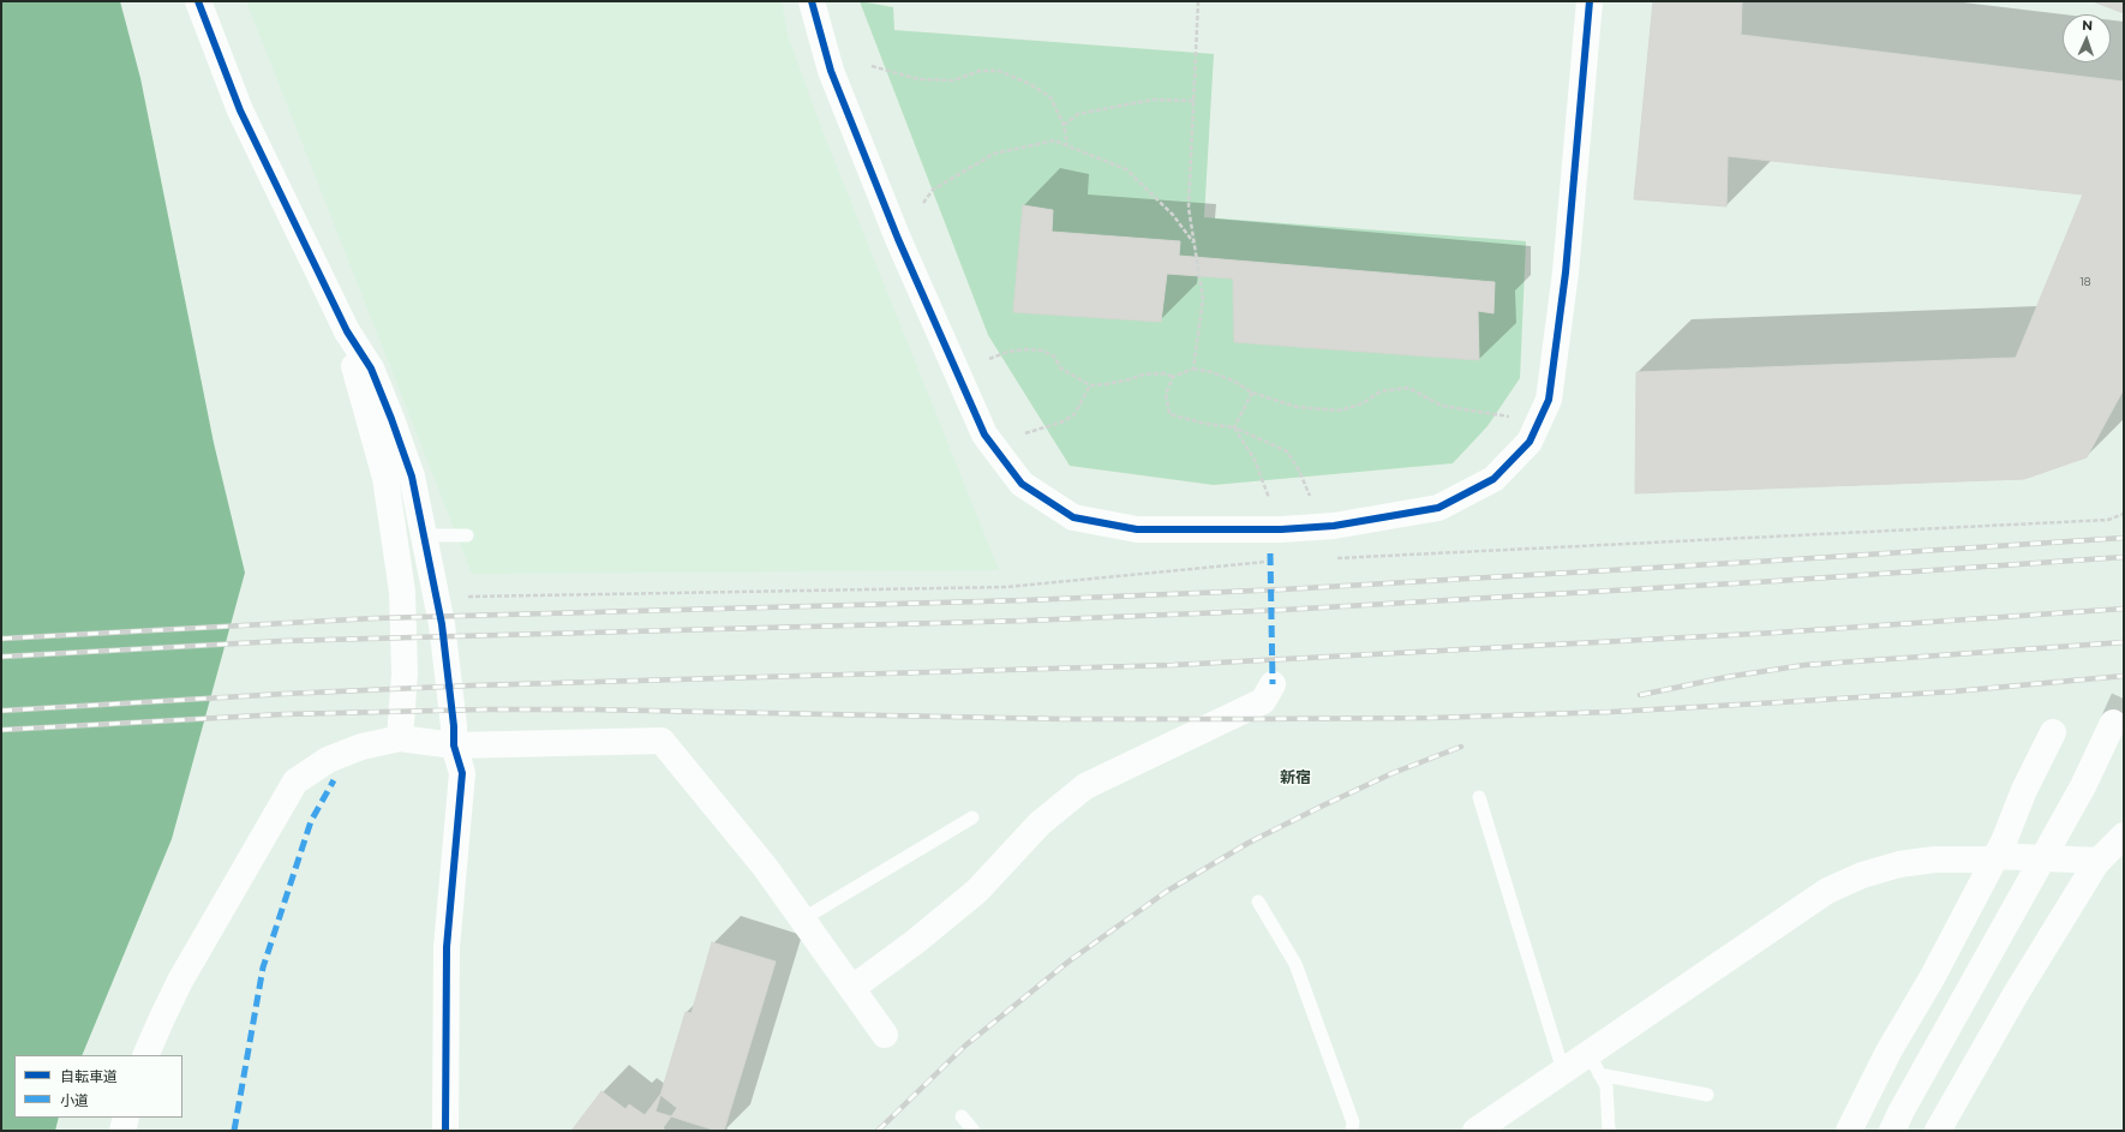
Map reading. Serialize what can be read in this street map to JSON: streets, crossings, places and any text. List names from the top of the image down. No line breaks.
{"districts":["新宿"],"house_numbers":["18"],"legend":["自転車道","小道"],"north":"top"}
